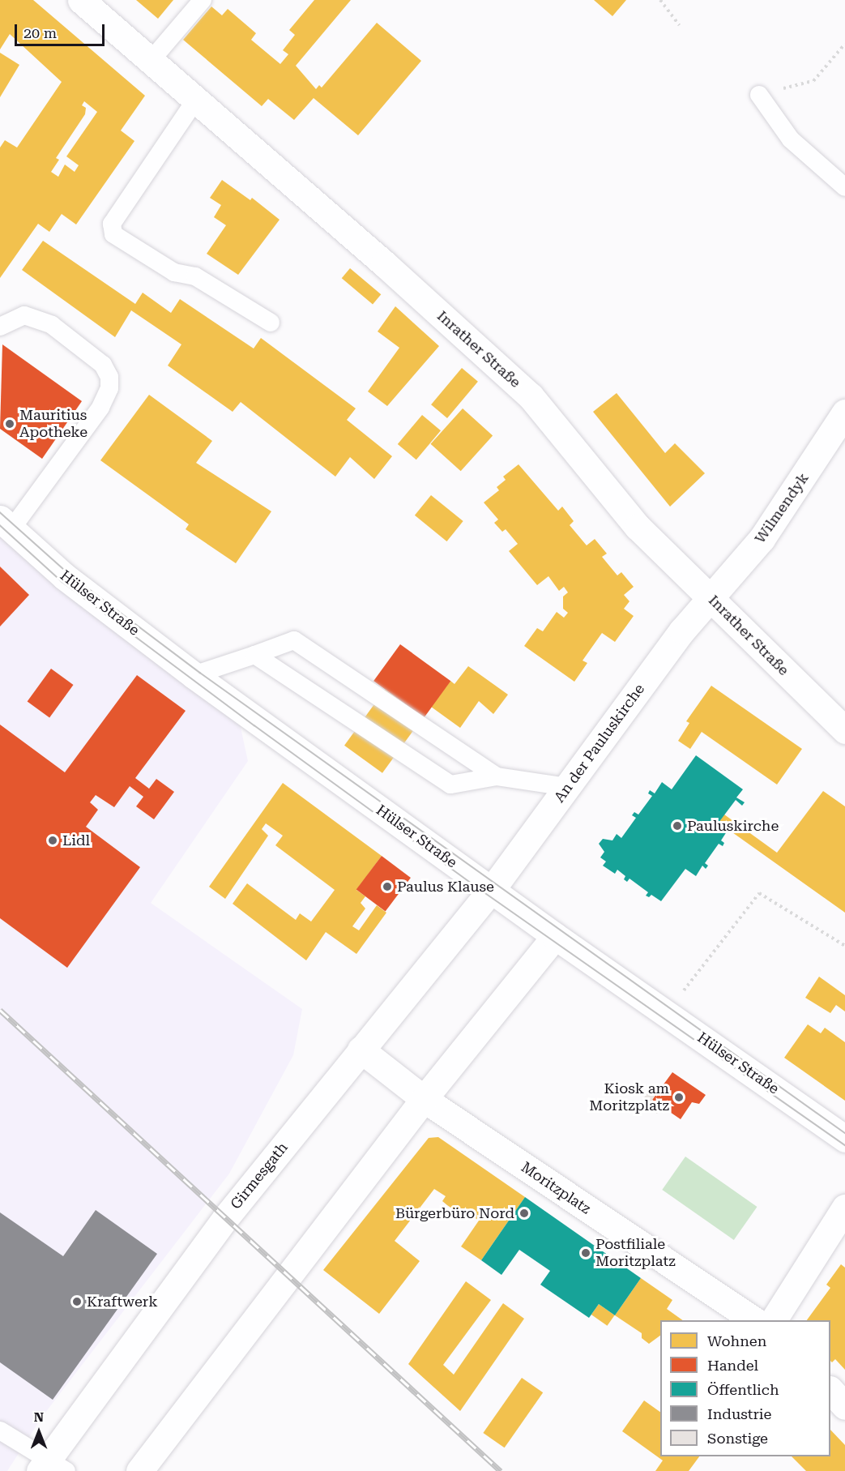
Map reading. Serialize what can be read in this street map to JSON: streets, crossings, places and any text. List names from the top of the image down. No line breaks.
{"streets":{"street":["Inrather Straße","Wilmendyk","Hülser Straße","An der Pauluskirche","Girmesgath","Moritzplatz"]},"crossings":[["Inrather Straße","Wilmendyk"],["Inrather Straße","An der Pauluskirche"],["Wilmendyk","An der Pauluskirche"],["Hülser Straße","An der Pauluskirche"],["Hülser Straße","Girmesgath"],["An der Pauluskirche","Girmesgath"],["Girmesgath","Moritzplatz"]],"places":["Mauritius Apotheke","Pauluskirche","Lidl","Paulus Klause","Kiosk am Moritzplatz","Bürgerbüro Nord","Postfiliale Moritzplatz","Kraftwerk"],"legend":["Wohnen","Handel","Öffentlich","Industrie","Sonstige"],"scale_bar":"20 m","north":"top"}
